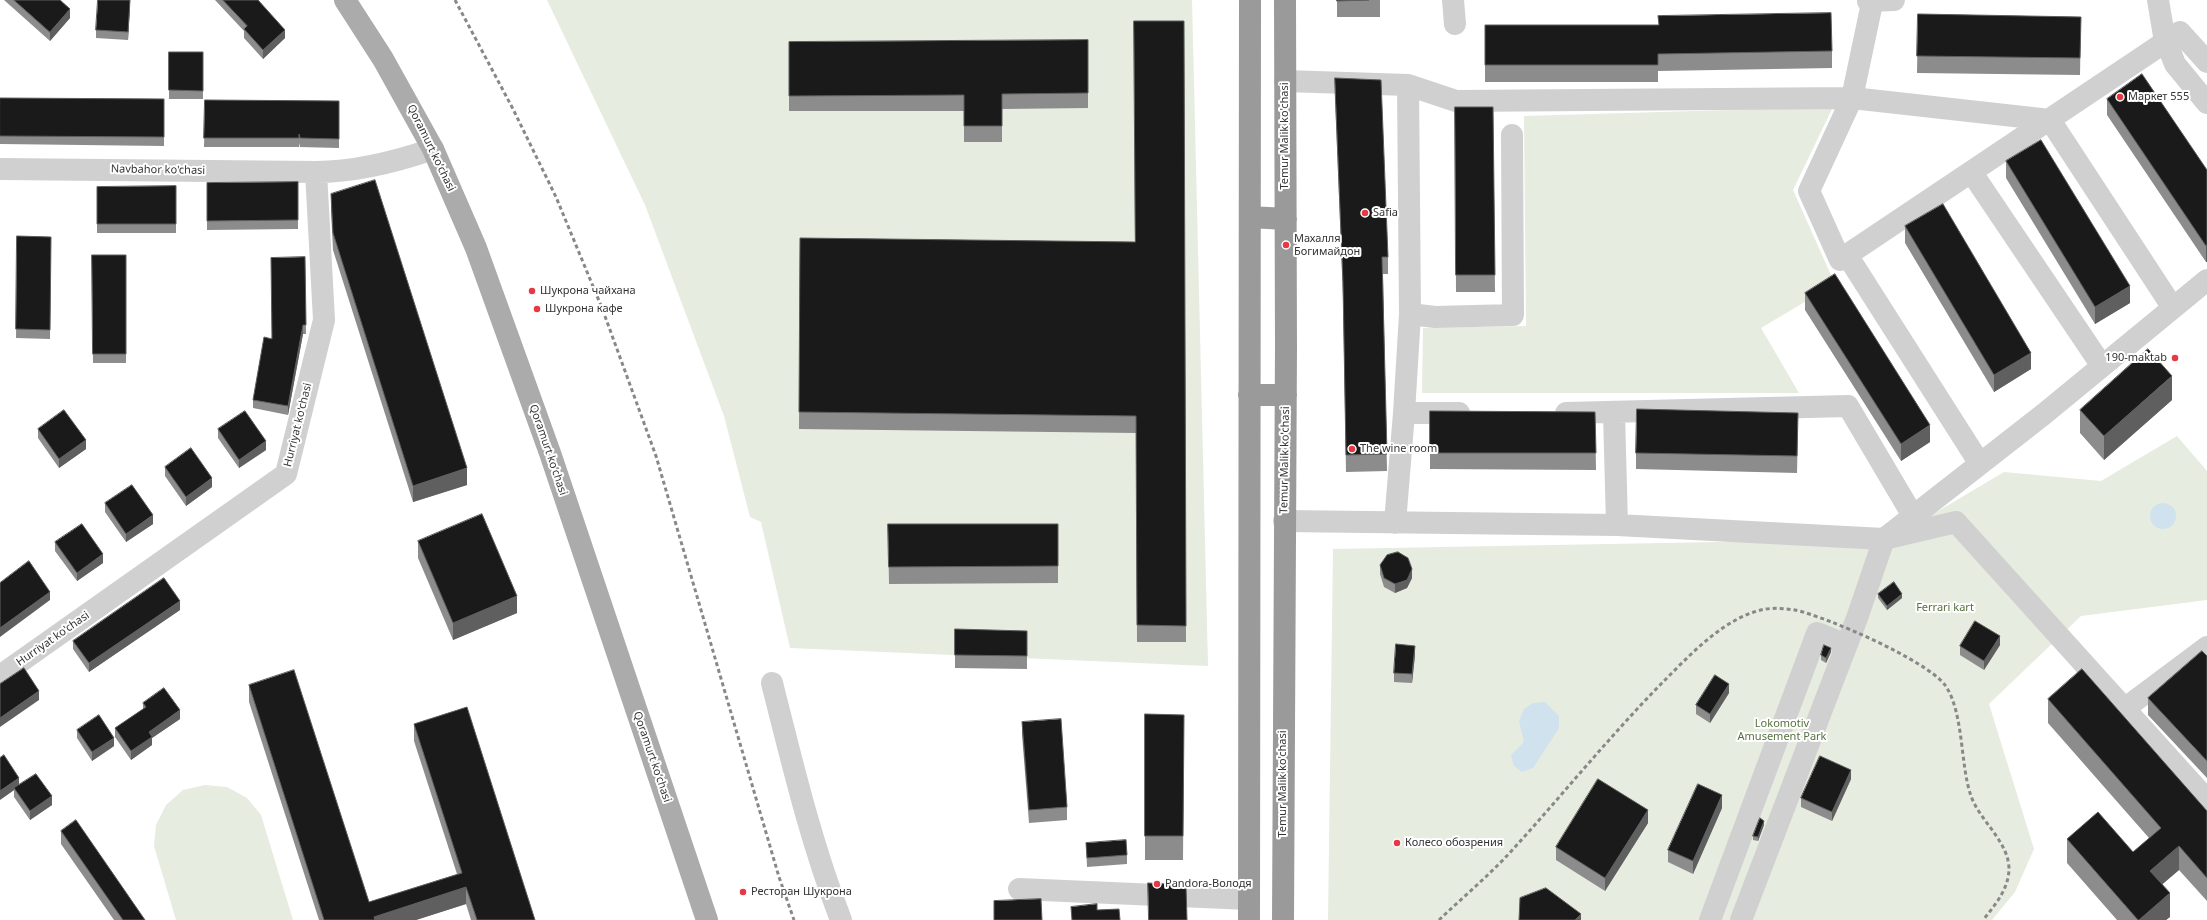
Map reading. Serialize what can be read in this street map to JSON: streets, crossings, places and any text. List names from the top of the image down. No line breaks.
{"streets":{"highway":["Temur Malik ko'chasi"],"main road":["Qoramurt koʻchasi"],"street":["Navbahor ko'chasi","Hurriyat ko'chasi"]},"crossings":[["Navbahor ko'chasi","Hurriyat ko'chasi"]],"parks":["Ferrari kart","Lokomotiv Amusement Park"],"places":["Маркет 555","Safia","Махалля Богимайдон","Шукрона чайхана","Шукрона кафе","190-maktab","The wine room","Колесо обозрения","Pandora-Володя","Ресторан Шукрона"]}
